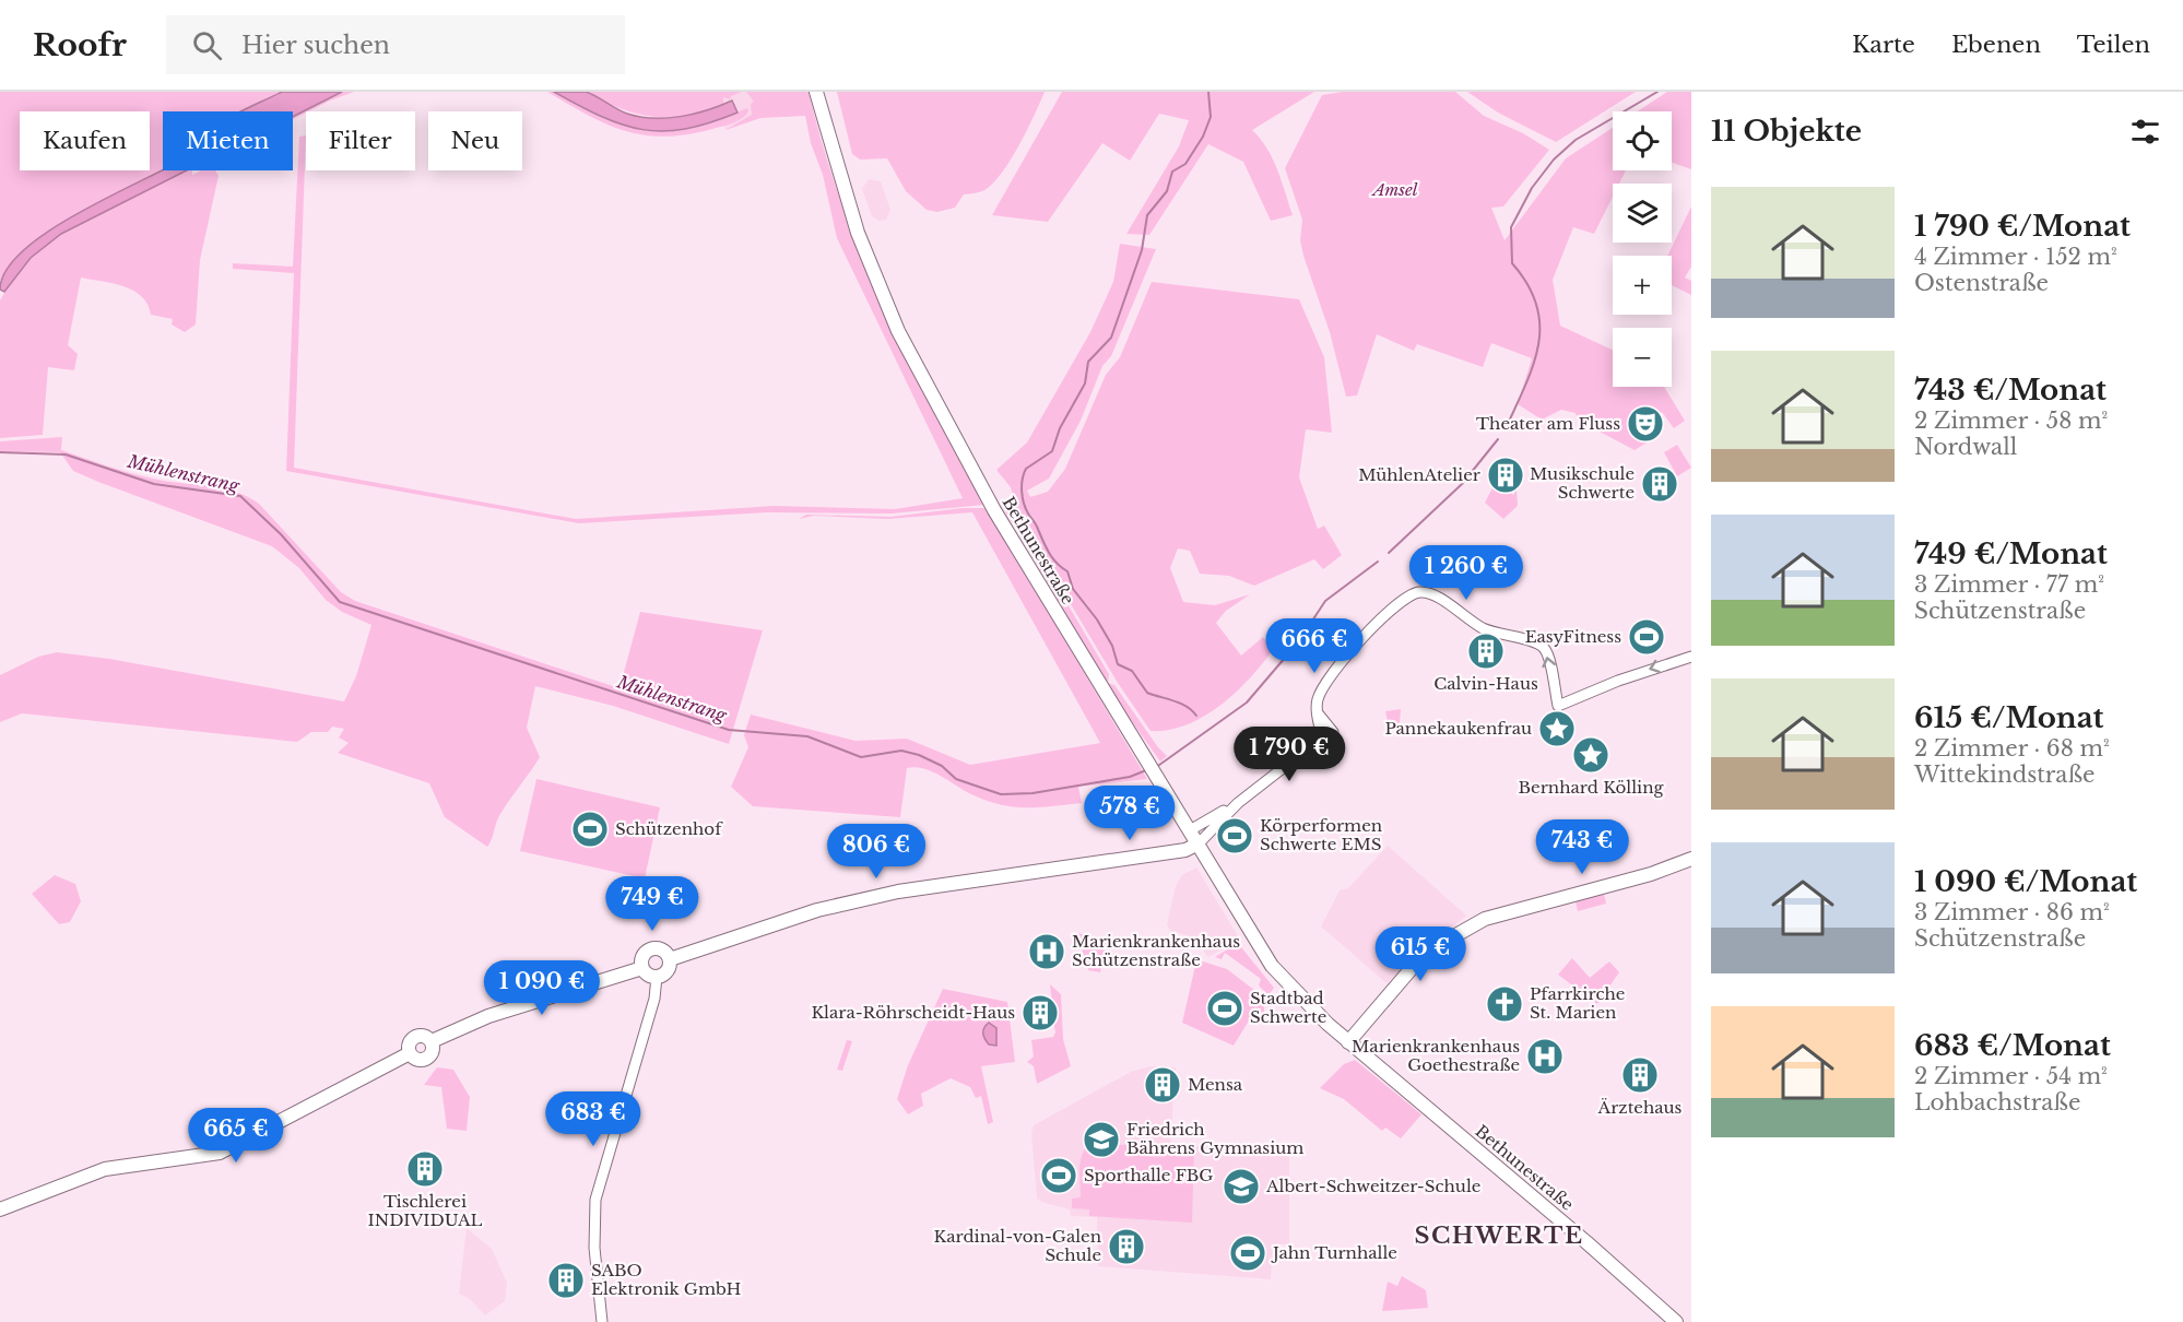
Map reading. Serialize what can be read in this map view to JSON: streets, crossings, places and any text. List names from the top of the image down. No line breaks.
{"streets":{"main road":["Bethunestraße"]},"districts":["SCHWERTE"],"water":["Mühlenstrang"],"parks":["Amsel"],"places":{"theatre":["Theater am Fluss"],"building":["MühlenAtelier","Musikschule Schwerte","Calvin-Haus","Klara-Röhrscheidt-Haus","Ärztehaus","Mensa","Tischlerei INDIVIDUAL","Kardinal-von-Galen Schule","SABO Elektronik GmbH"],"sports":["EasyFitness","Schützenhof","Körperformen Schwerte EMS","Stadtbad Schwerte","Sporthalle FBG","Jahn Turnhalle"],"place":["Pannekaukenfrau","Bernhard Kölling"],"hospital":["Marienkrankenhaus Schützenstraße","Marienkrankenhaus Goethestraße"],"church":["Pfarrkirche St. Marien"],"school or university":["Friedrich Bährens Gymnasium","Albert-Schweitzer-Schule"]},"page":{"header":"Roofr","search":"Hier suchen","nav":["Karte","Ebenen","Teilen"],"heading":"11 Objekte","map_buttons":["+","−"],"chip":["Kaufen","Mieten","Filter","Neu"],"list":[{"name":"1 790 €/Monat","note":"4 Zimmer · 152 m² · Ostenstraße"},{"name":"743 €/Monat","note":"2 Zimmer · 58 m² · Nordwall"},{"name":"749 €/Monat","note":"3 Zimmer · 77 m² · Schützenstraße"},{"name":"615 €/Monat","note":"2 Zimmer · 68 m² · Wittekindstraße"},{"name":"1 090 €/Monat","note":"3 Zimmer · 86 m² · Schützenstraße"},{"name":"683 €/Monat","note":"2 Zimmer · 54 m² · Lohbachstraße"}],"price":["1 260 €","666 €","1 790 €","578 €","743 €","806 €","749 €","615 €","1 090 €","683 €","665 €"]}}
